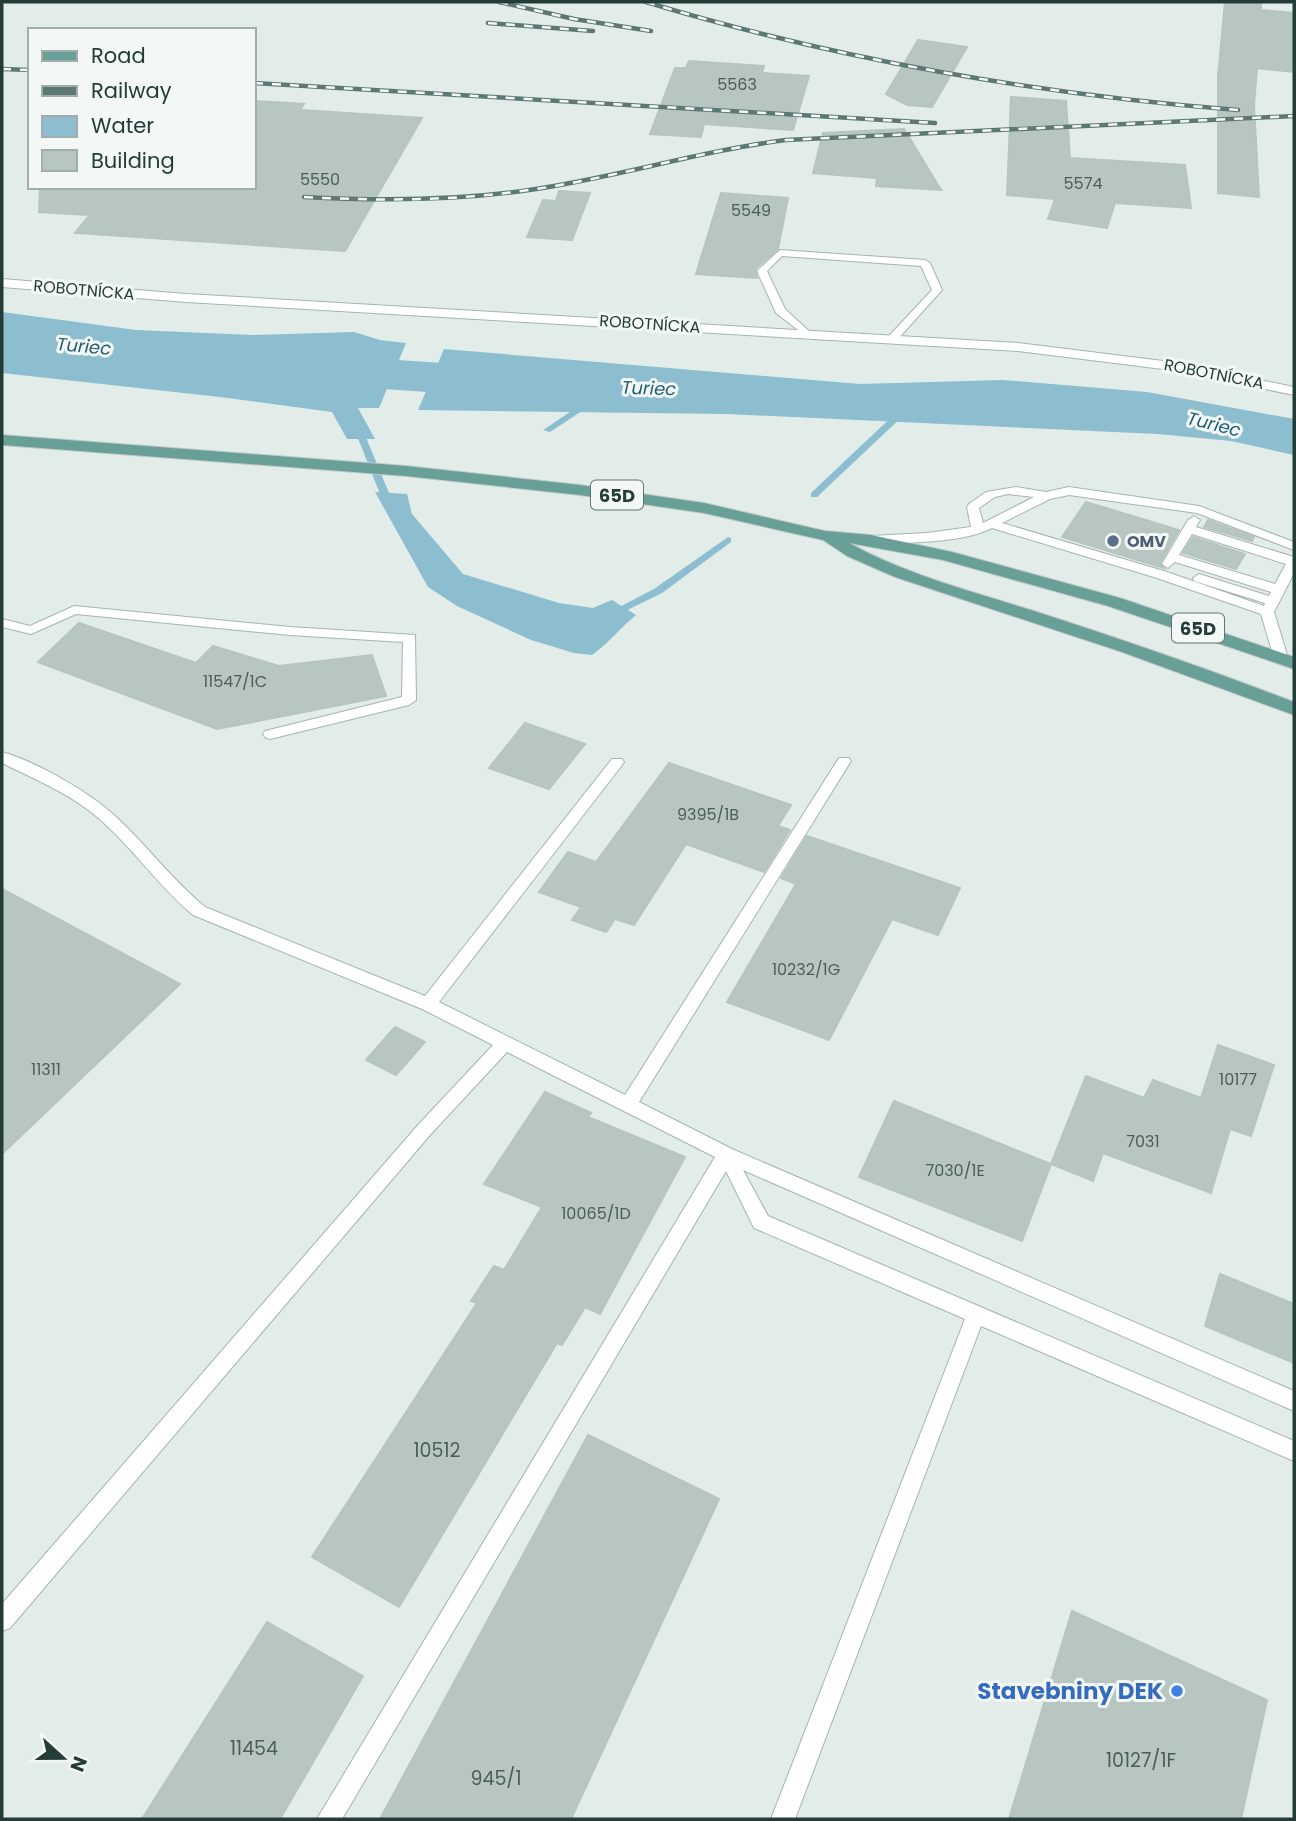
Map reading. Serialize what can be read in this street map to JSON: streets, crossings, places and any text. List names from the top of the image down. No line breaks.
{"streets":{"main road":["65D"],"street":["ROBOTNÍCKA"]},"water":["Turiec"],"places":["OMV","Stavebniny DEK"],"house_numbers":["5563","5550","5574","5549","11547/1C","9395/1B","10232/1G","11311","10177","7031","7030/1E","10065/1D","10512","11454","10127/1F","945/1"],"legend":["Road","Railway","Water","Building"],"north":"right"}
